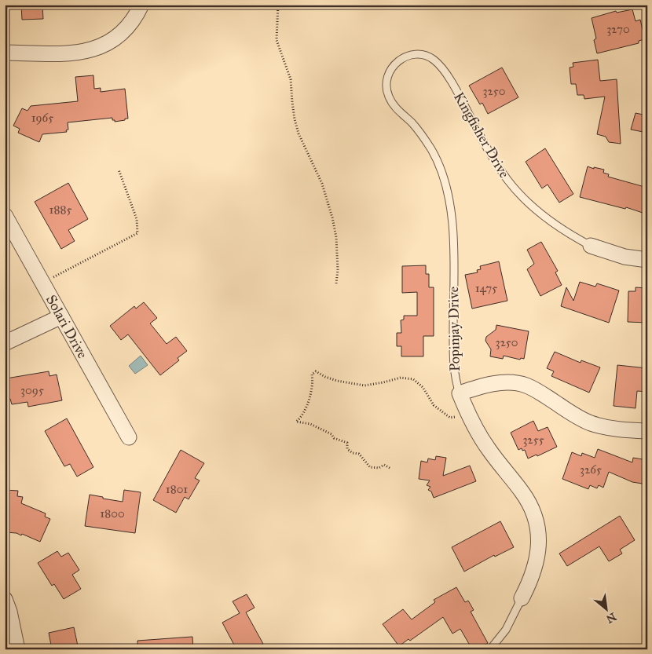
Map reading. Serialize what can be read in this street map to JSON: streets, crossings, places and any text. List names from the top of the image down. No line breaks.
{"streets":{"street":["Kingfisher Drive","Solari Drive","Popinjay Drive"]},"crossings":[["Kingfisher Drive","Popinjay Drive"]],"house_numbers":["3270","3250","1965","1885","1475","3250","3095","3255","3265","1801","1800"],"north":"bottom right"}
